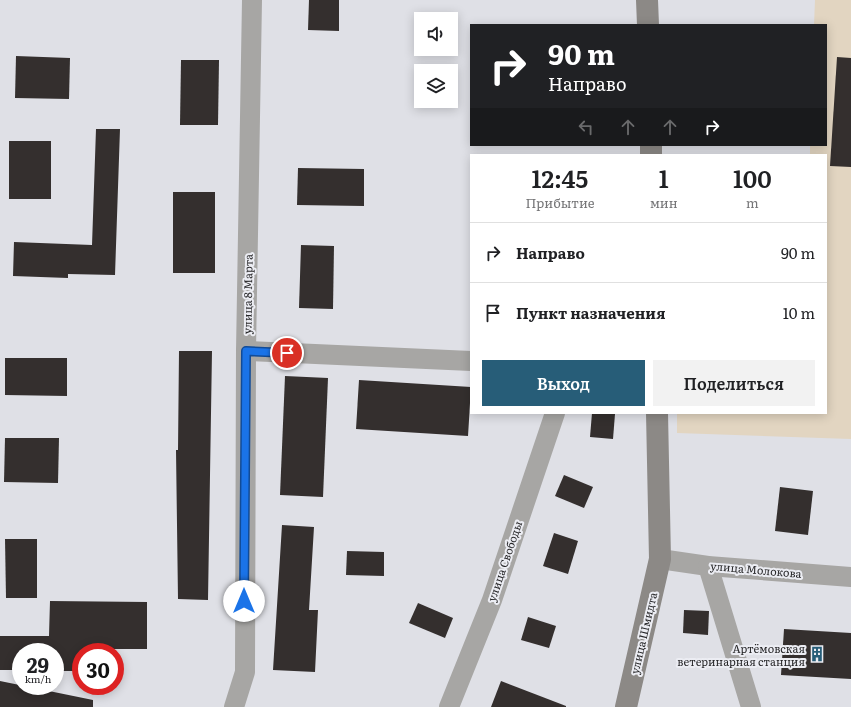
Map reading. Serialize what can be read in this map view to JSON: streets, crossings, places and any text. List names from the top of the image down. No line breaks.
{"streets":{"street":["улица 8 Марта","улица Свободы","улица Молокова","улица Шмидта"]},"crossings":[["улица Молокова","улица Шмидта"]],"places":{"building":["Артёмовская ветеринарная станция"]},"page":{"turn":["90 m","Направо"],"eta":["12:45","Прибытие","1","мин","100","m"],"list":[{"name":"Направо","value":"90 m"},{"name":"Пункт назначения","value":"10 m"}],"buttons":["Выход","Поделиться"],"speed":"29 km/h","limit":"30"}}
